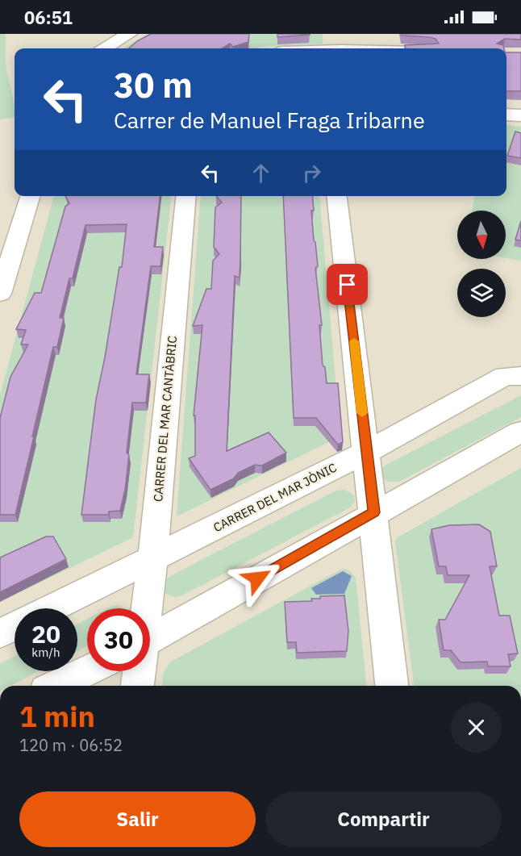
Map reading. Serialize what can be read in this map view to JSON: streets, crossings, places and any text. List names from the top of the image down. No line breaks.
{"streets":{"street":["CARRER DEL MAR CANTÀBRIC","CARRER DEL MAR JÒNIC"]},"crossings":[["CARRER DEL MAR CANTÀBRIC","CARRER DEL MAR JÒNIC"]],"north":"bottom","page":{"status":"06:51","turn":["30 m","Carrer de Manuel Fraga Iribarne"],"speed":"20 km/h","limit":"30","heading":["1 min","120 m · 06:52"],"buttons":["Salir","Compartir"]}}
